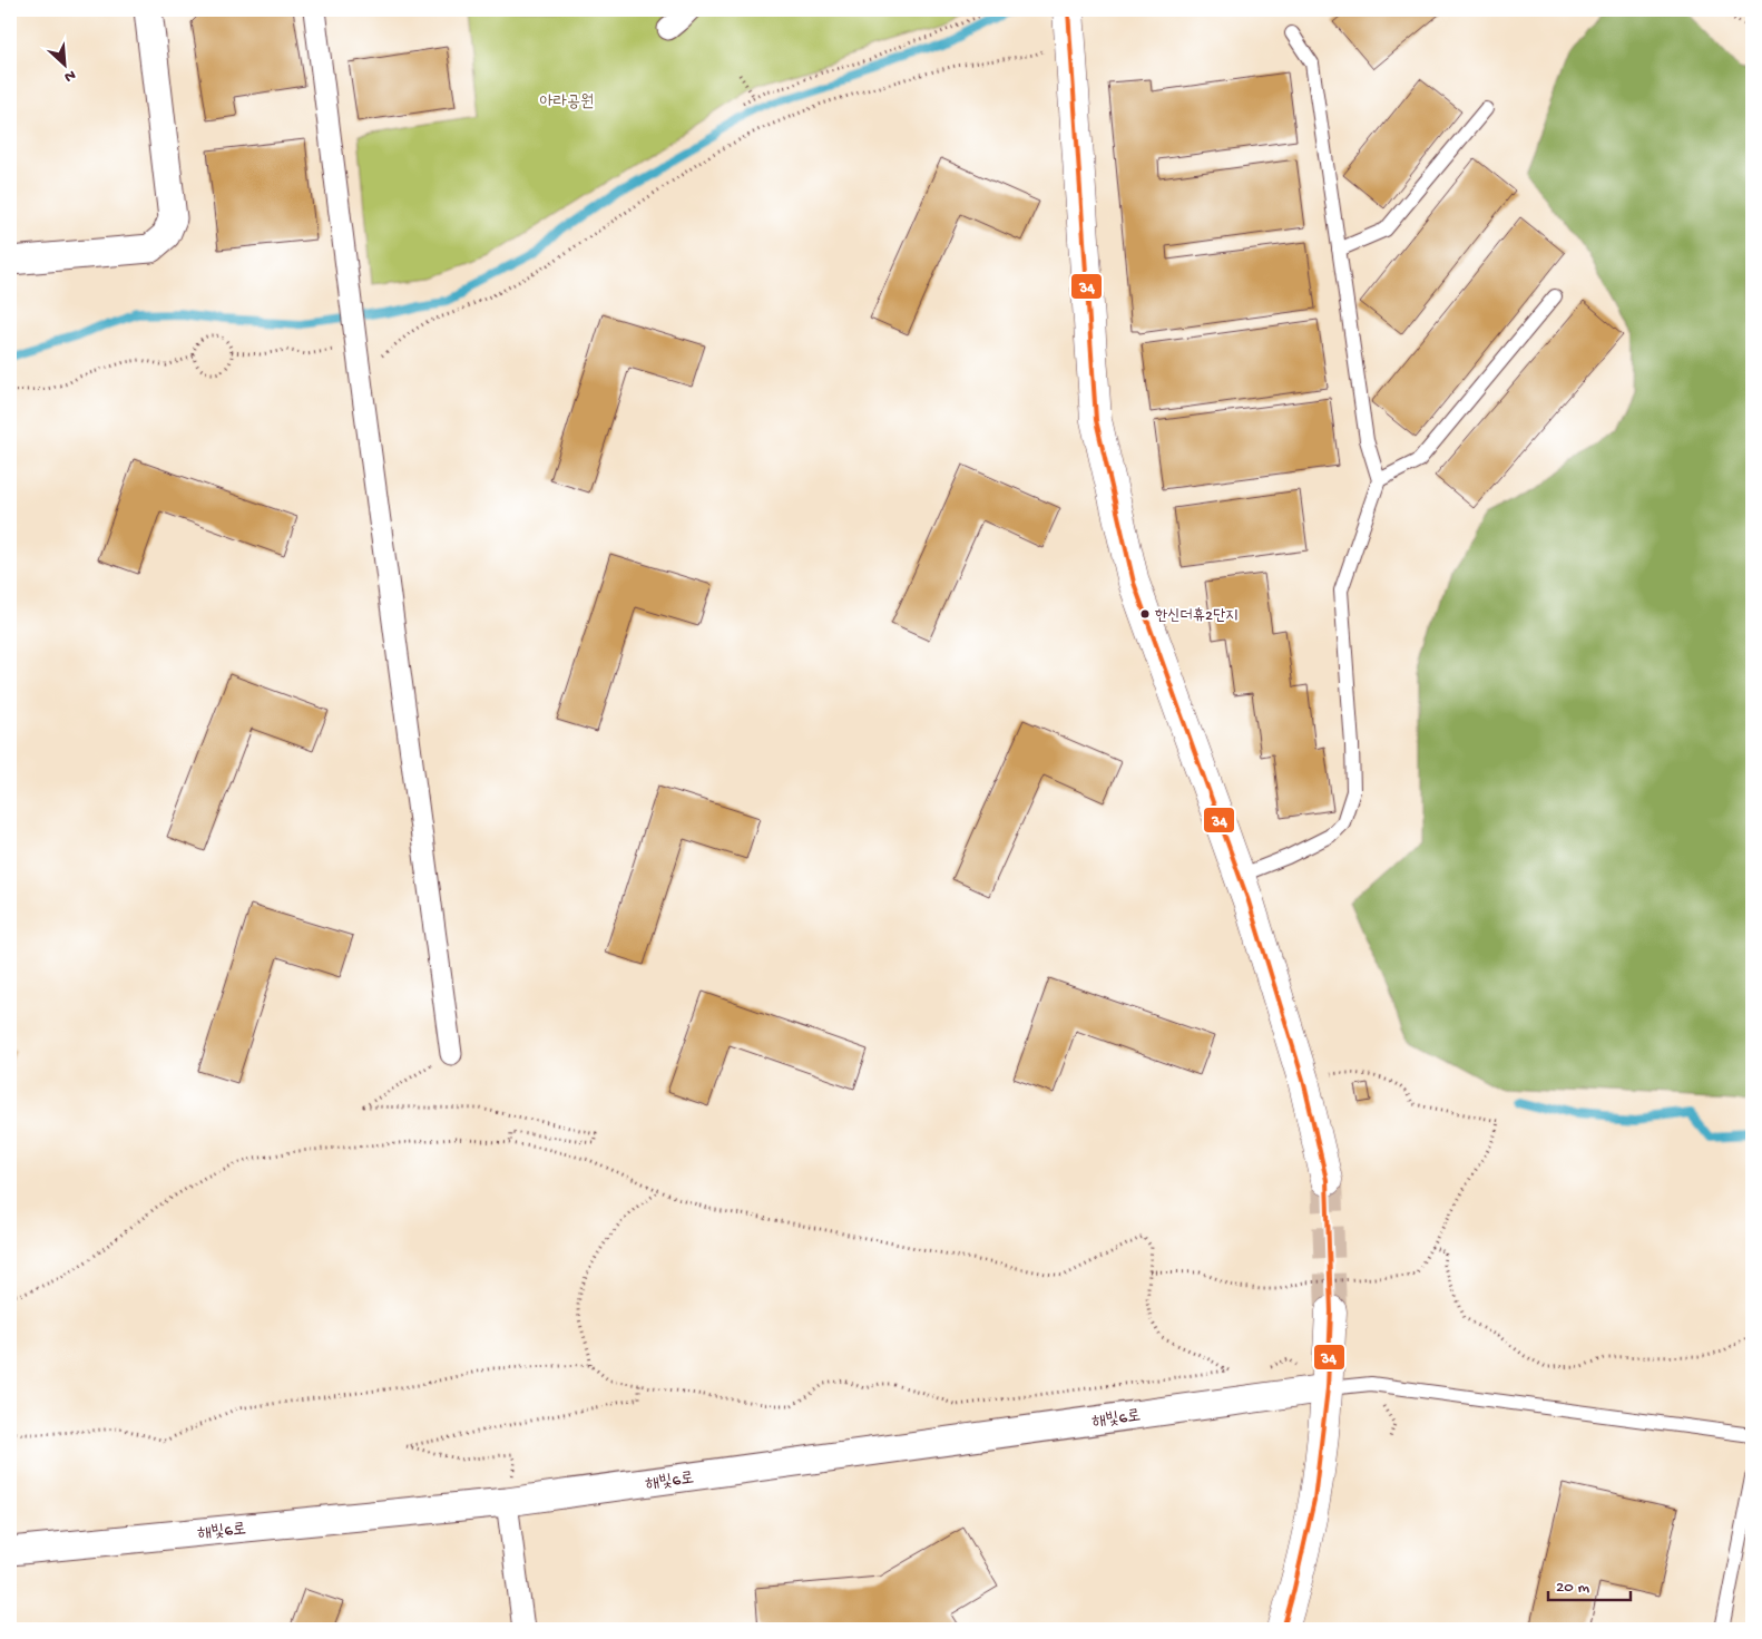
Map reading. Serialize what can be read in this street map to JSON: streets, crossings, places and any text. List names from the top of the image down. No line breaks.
{"streets":{"street":["해빛6로"]},"parks":["아라공원"],"places":["한신더휴2단지"],"lines":["transit line 34"],"scale_bar":"20 m","north":"bottom right"}
